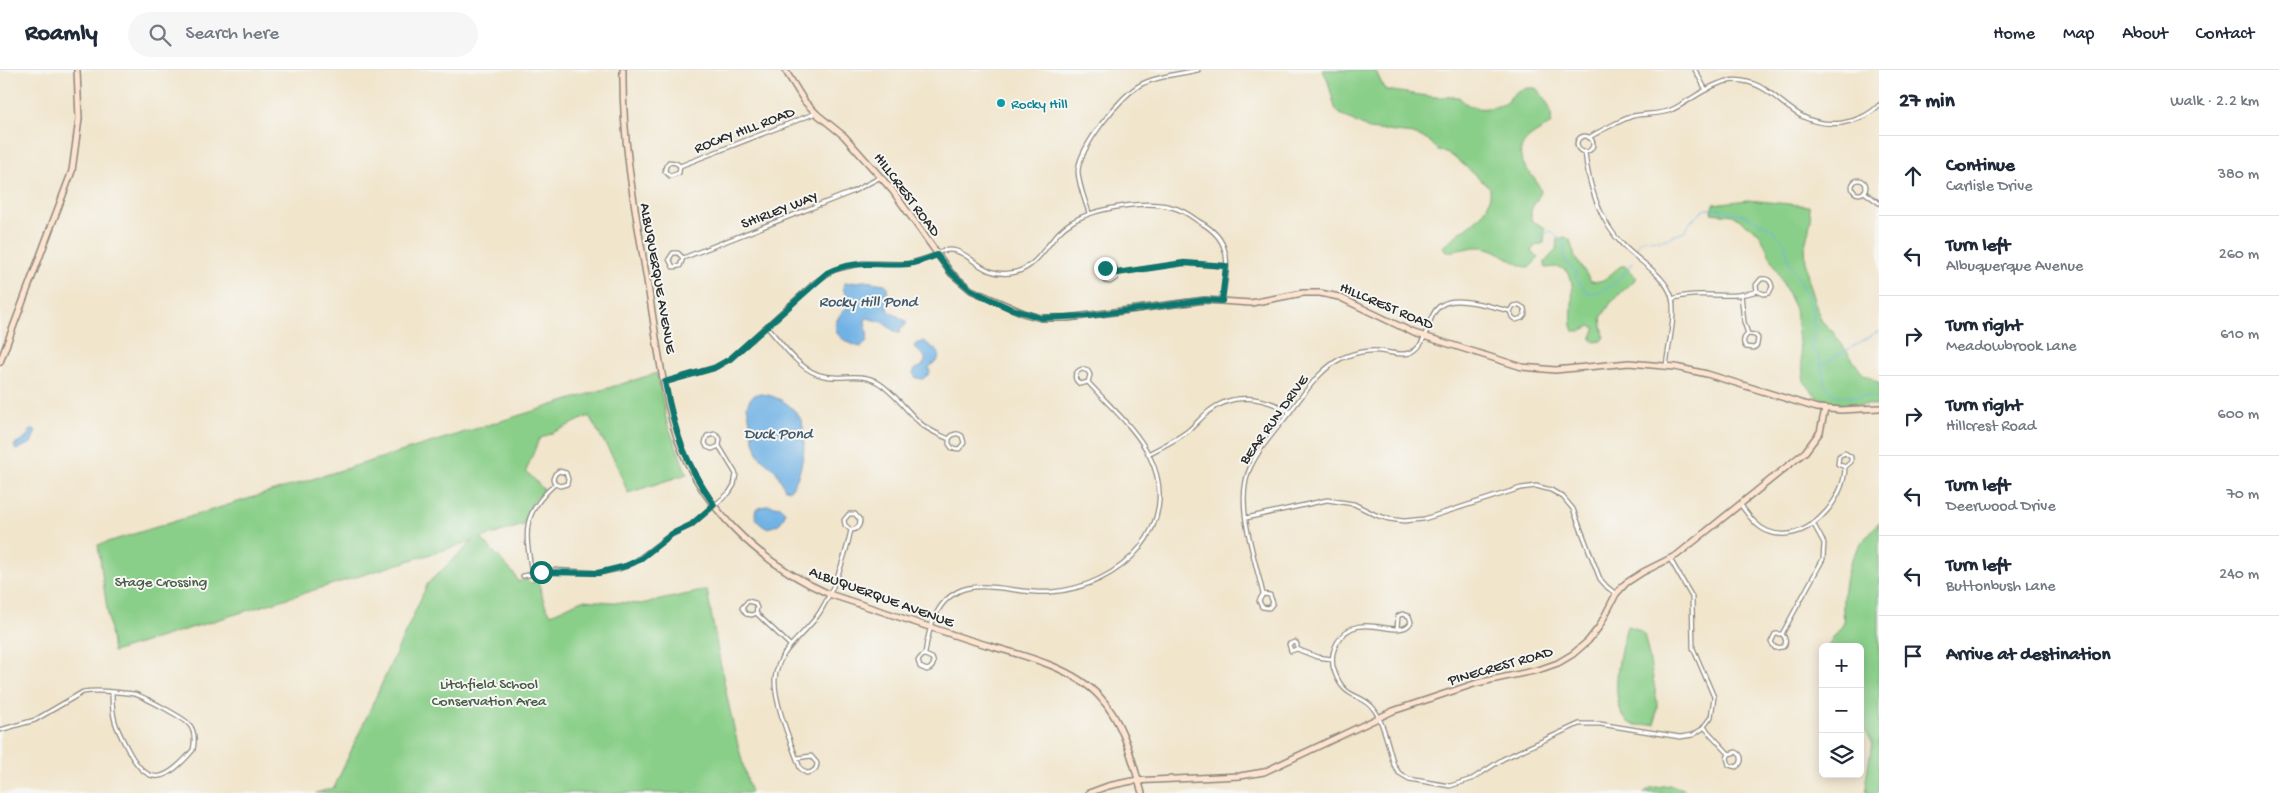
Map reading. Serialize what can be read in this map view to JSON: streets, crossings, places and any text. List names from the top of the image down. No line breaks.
{"streets":{"street":["ROCKY HILL ROAD","HILLCREST ROAD","SHIRLEY WAY","ALBUQUERQUE AVENUE","BEAR RUN DRIVE","PINECREST ROAD"]},"crossings":[["ROCKY HILL ROAD","HILLCREST ROAD"],["HILLCREST ROAD","SHIRLEY WAY"],["HILLCREST ROAD","BEAR RUN DRIVE"],["HILLCREST ROAD","PINECREST ROAD"],["ALBUQUERQUE AVENUE","PINECREST ROAD"]],"water":["Rocky Hill Pond","Duck Pond"],"parks":["Stage Crossing","Litchfield School Conservation Area"],"places":["Rocky Hill"],"page":{"header":"Roamly","search":"Search here","nav":["Home","Map","About","Contact"],"heading":["27 min","Walk · 2.2 km"],"list":[["Continue","Carlisle Drive","380 m"],["Turn left","Albuquerque Avenue","260 m"],["Turn right","Meadowbrook Lane","610 m"],["Turn right","Hillcrest Road","600 m"],["Turn left","Deerwood Drive","70 m"],["Turn left","Buttonbush Lane","240 m"],"Arrive at destination"],"map_buttons":["+","−"]}}
